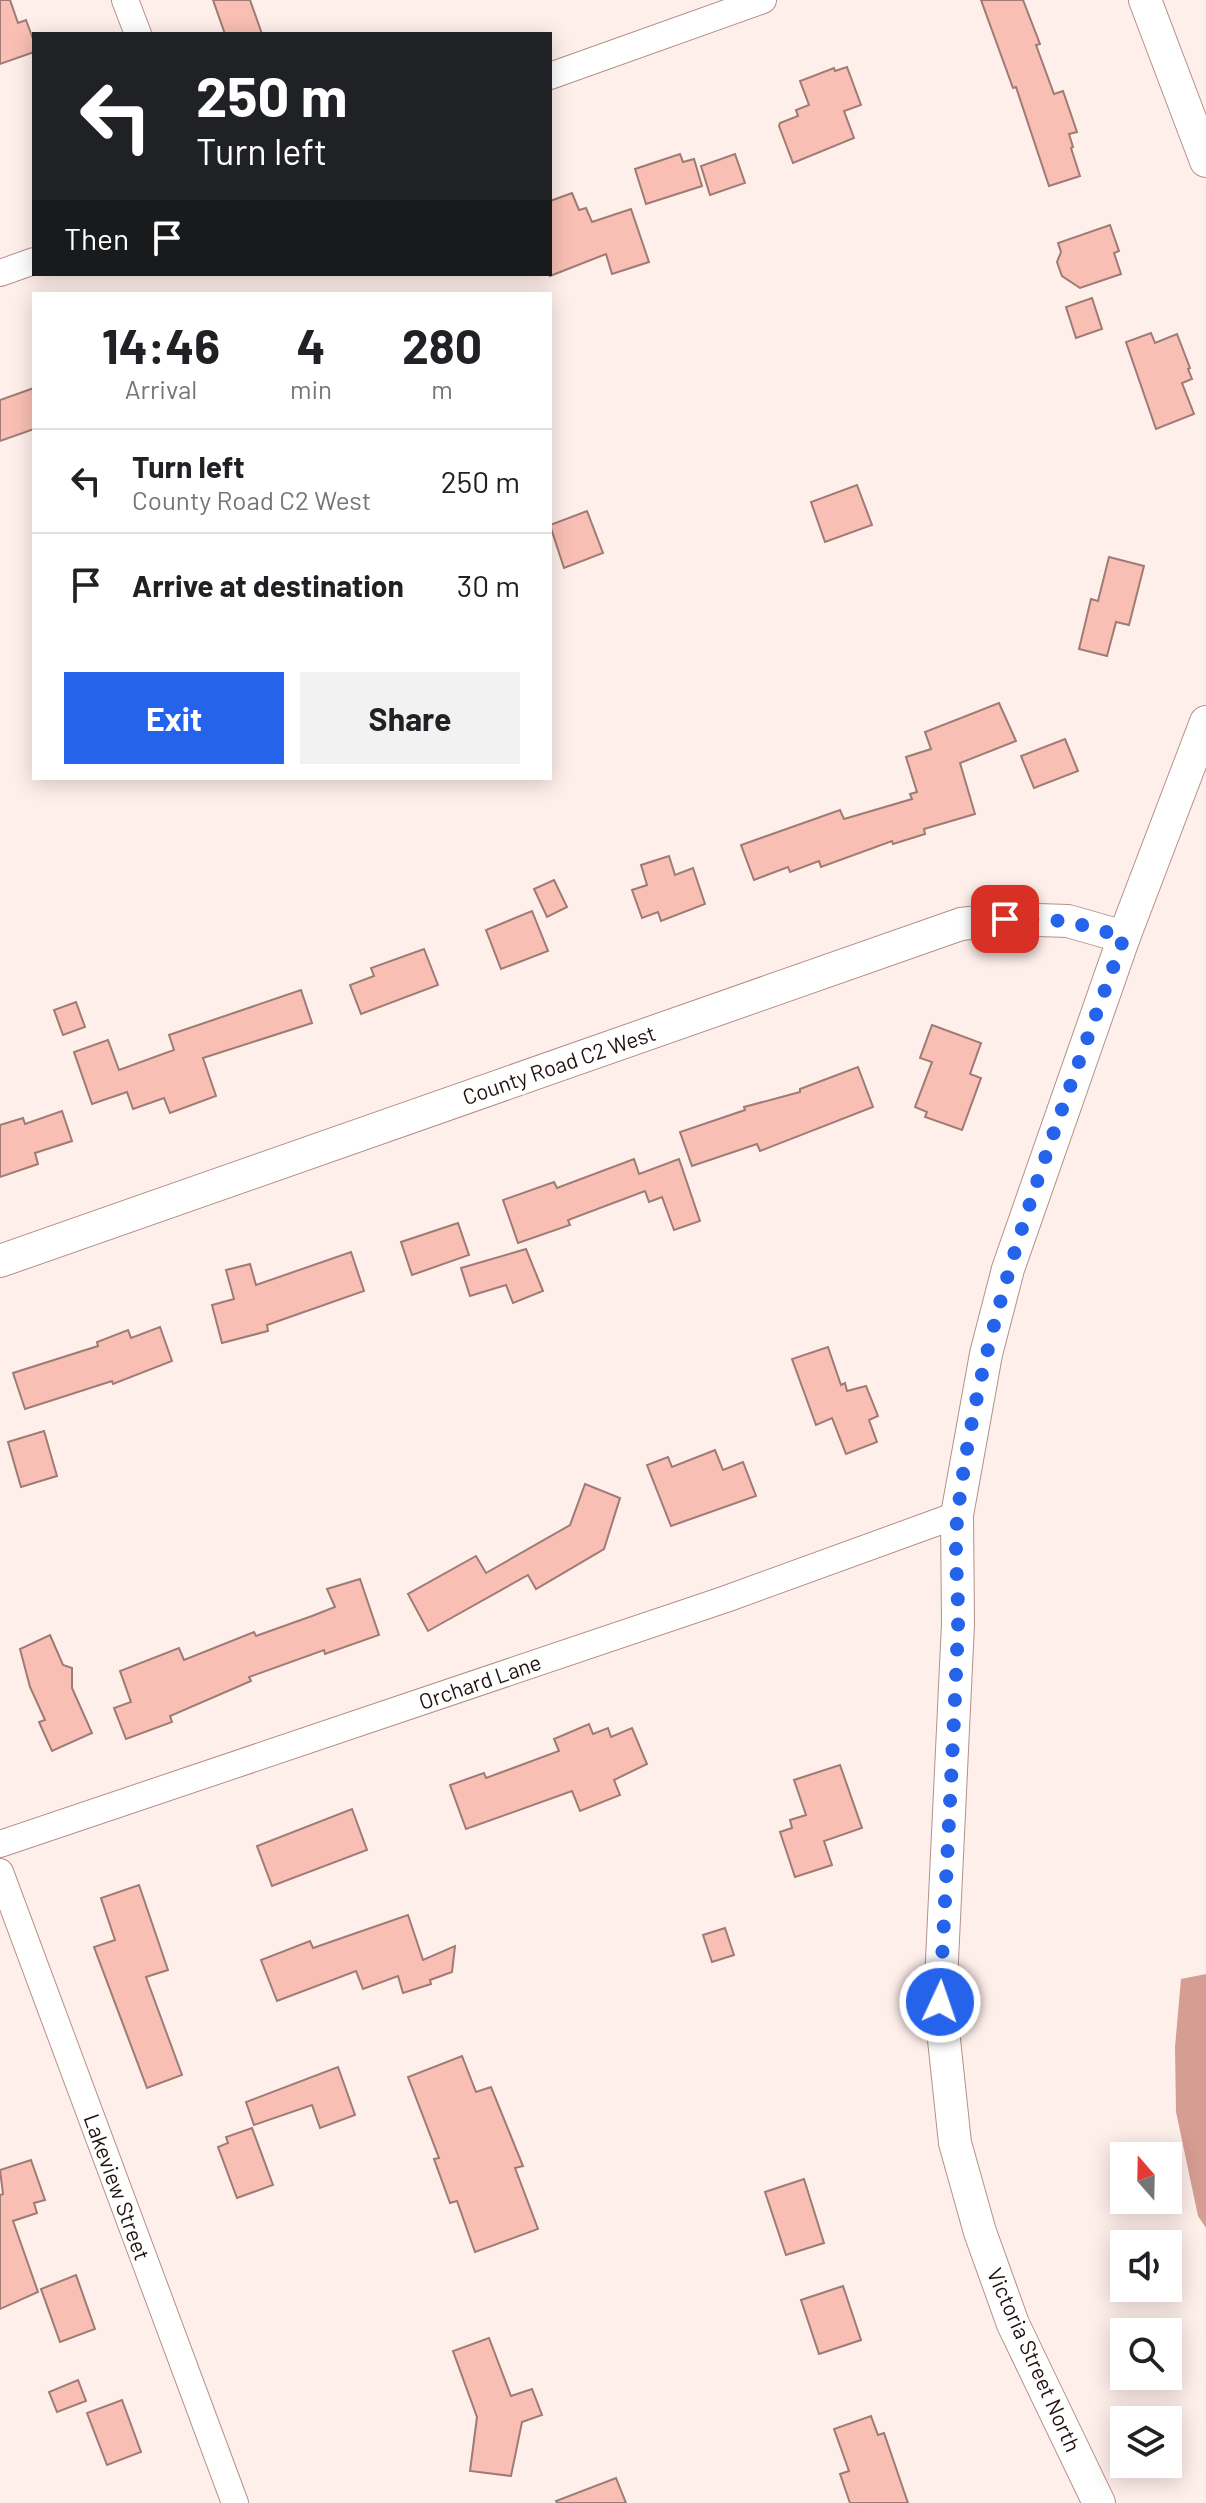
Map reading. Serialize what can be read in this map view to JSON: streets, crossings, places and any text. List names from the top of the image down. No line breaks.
{"streets":{"street":["County Road C2 West","Orchard Lane","Lakeview Street","Victoria Street North"]},"crossings":[["County Road C2 West","Victoria Street North"],["Orchard Lane","Victoria Street North"]],"north":"top","page":{"turn":["250 m","Turn left"],"then":"Then","eta":["14:46","Arrival","4","min","280","m"],"list":[{"name":"Turn left","note":"County Road C2 West","value":"250 m"},{"name":"Arrive at destination","value":"30 m"}],"buttons":["Exit","Share"]}}
